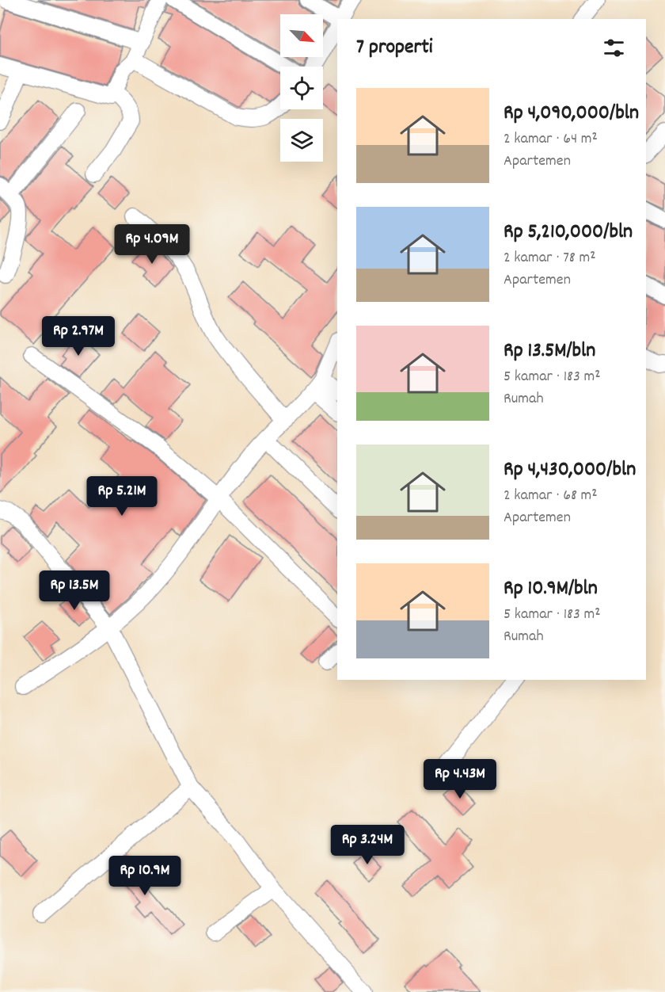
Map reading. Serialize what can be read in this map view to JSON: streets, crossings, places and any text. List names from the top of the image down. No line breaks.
{"north":"bottom right","page":{"heading":"7 properti","list":[{"name":"Rp 4,090,000/bln","note":"2 kamar · 64 m² · Apartemen"},{"name":"Rp 5,210,000/bln","note":"2 kamar · 78 m² · Apartemen"},{"name":"Rp 13.5M/bln","note":"5 kamar · 183 m² · Rumah"},{"name":"Rp 4,430,000/bln","note":"2 kamar · 68 m² · Apartemen"},{"name":"Rp 10.9M/bln","note":"5 kamar · 183 m² · Rumah"}],"price":["Rp 4.09M","Rp 2.97M","Rp 5.21M","Rp 13.5M","Rp 4.43M","Rp 3.24M","Rp 10.9M"]}}
